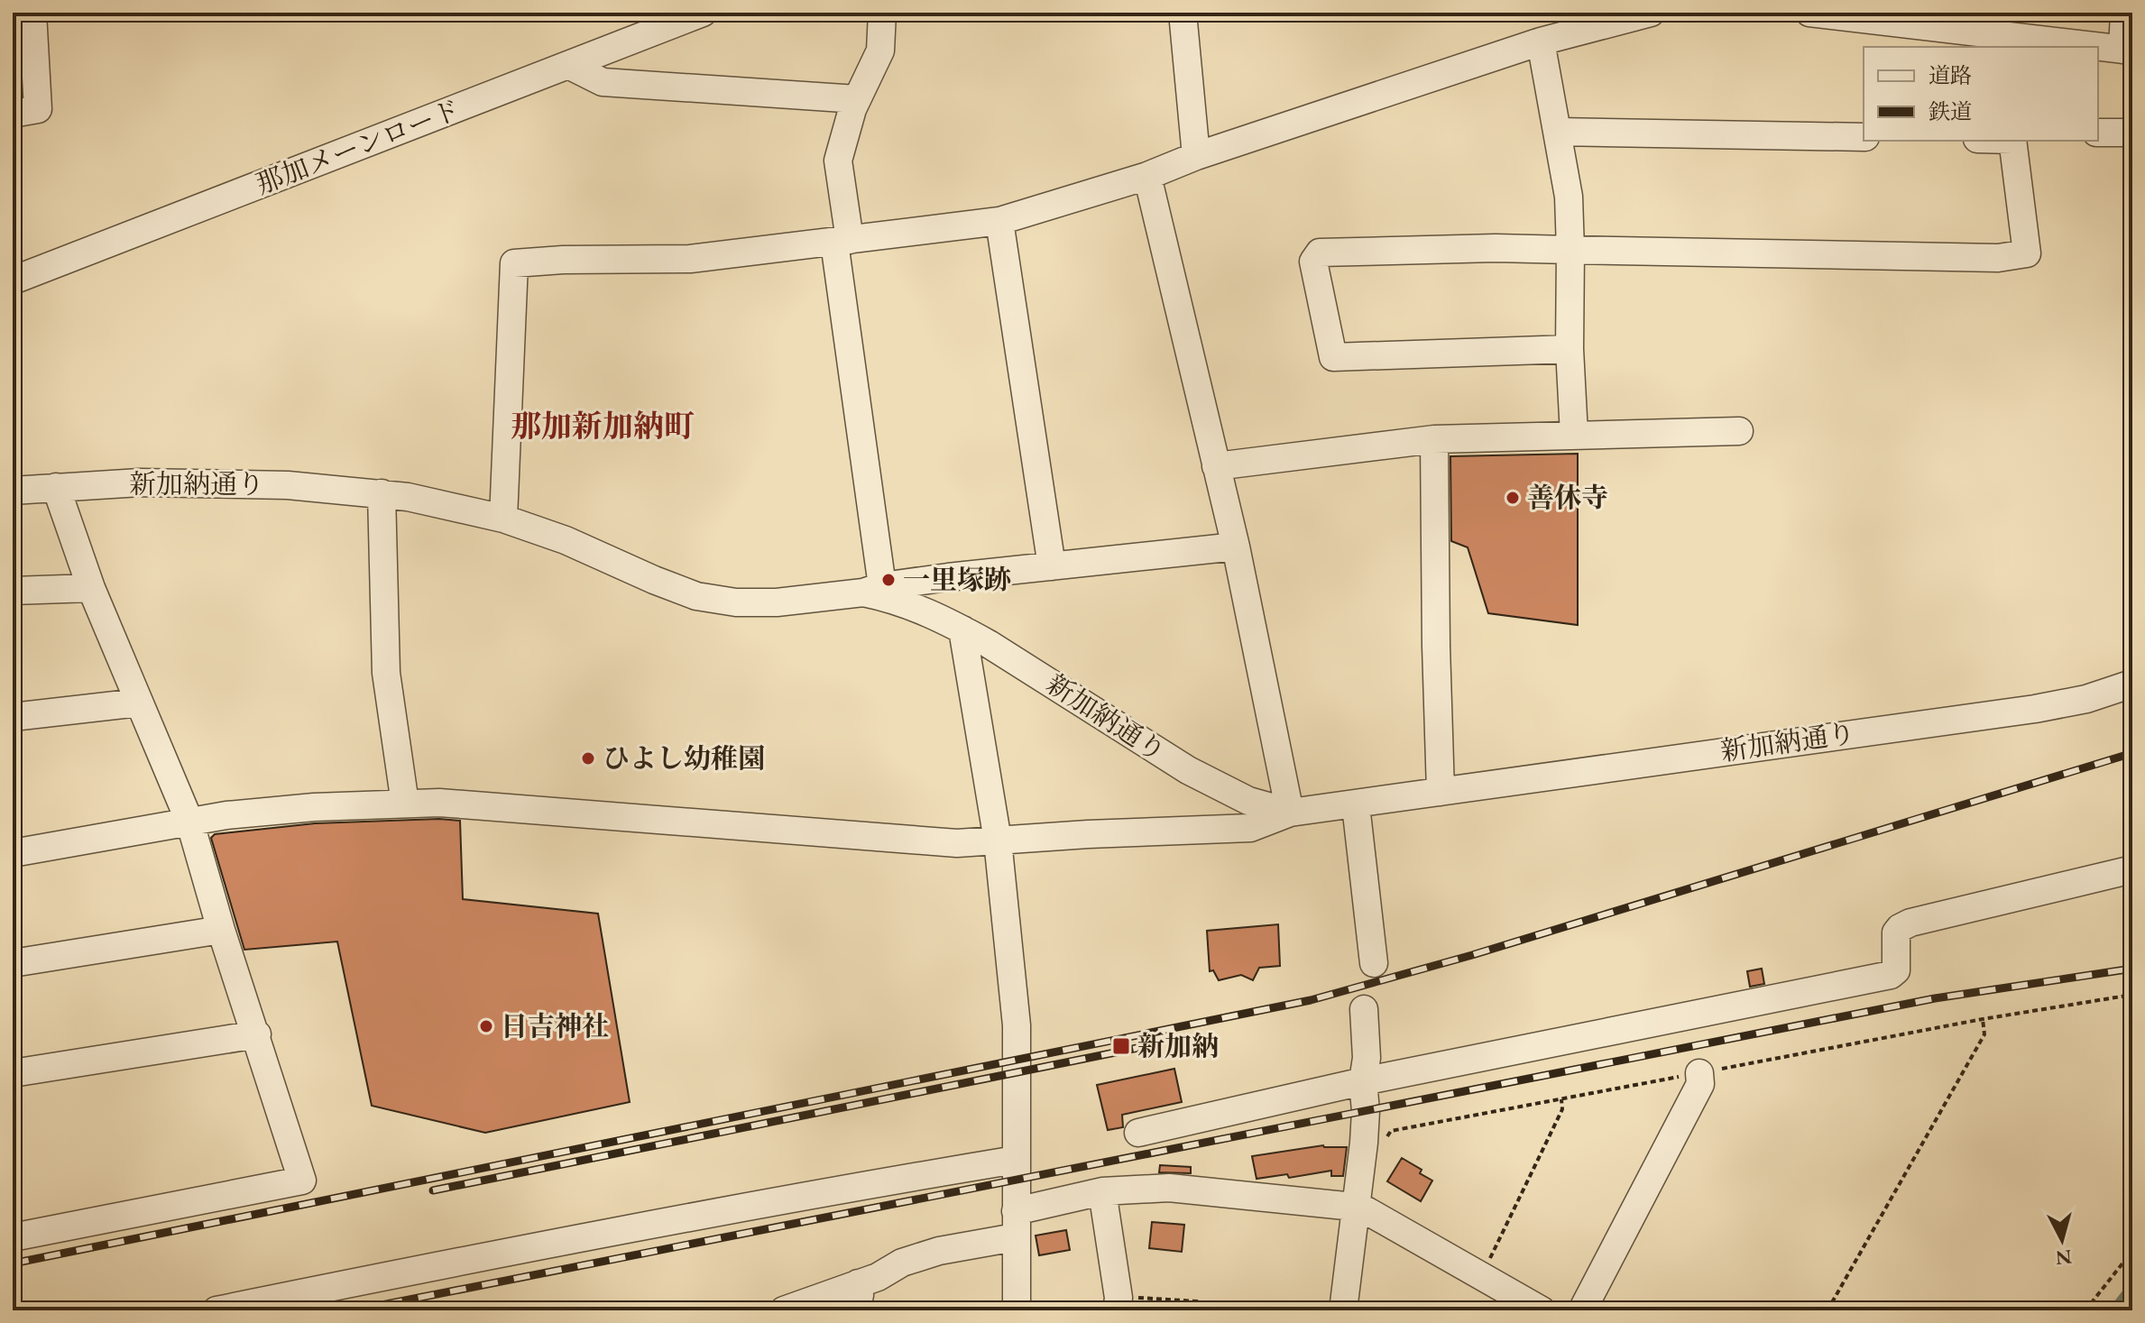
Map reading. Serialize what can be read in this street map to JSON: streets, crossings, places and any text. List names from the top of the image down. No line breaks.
{"streets":{"street":["那加メーンロード","新加納通り"]},"districts":["那加新加納町"],"places":{"other":["善休寺","一里塚跡","ひよし幼稚園","日吉神社"],"transit":["新加納"]},"legend":["道路","鉄道"],"north":"bottom"}
